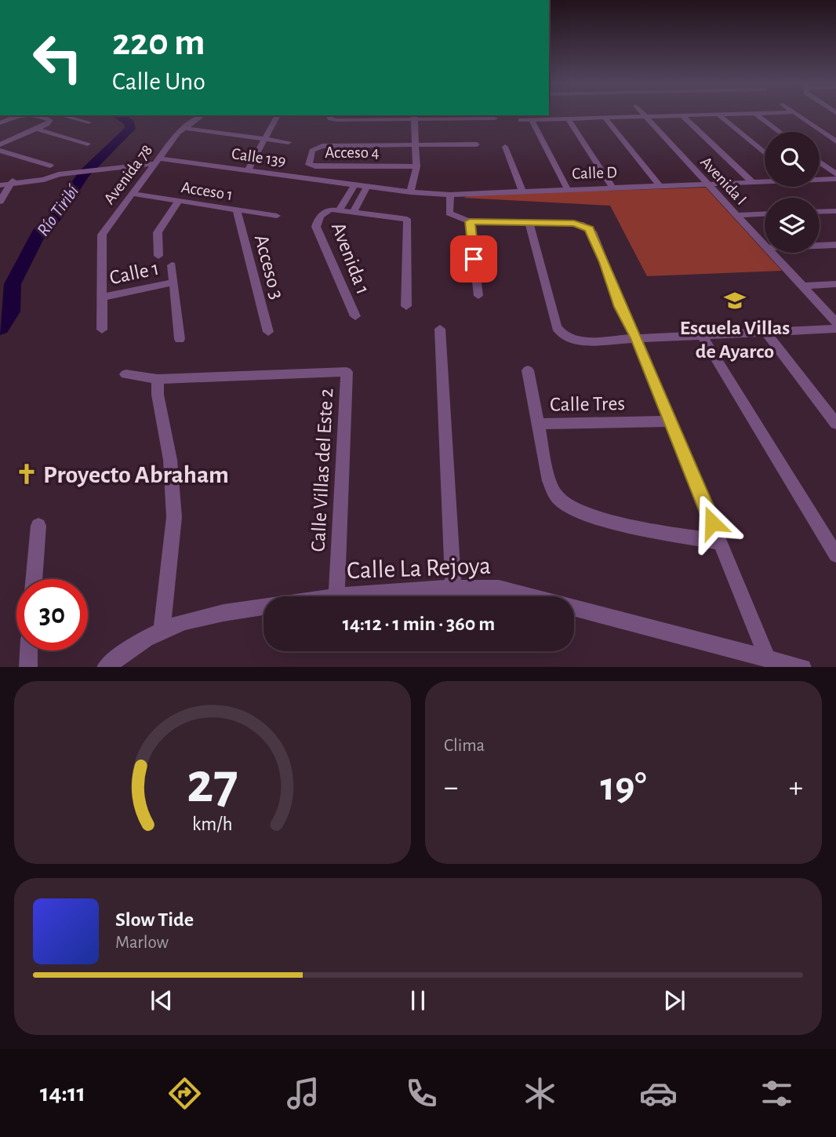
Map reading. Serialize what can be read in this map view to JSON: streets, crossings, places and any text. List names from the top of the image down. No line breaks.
{"streets":{"street":["Acceso 4","Calle 139","Calle D","Avenida 78","Avenida I","Acceso 1","Avenida 1","Acceso 3","Calle 1","Calle Tres","Calle Villas del Este 2","Calle La Rejoya"]},"crossings":[["Calle 139","Calle D"],["Calle 139","Avenida 78"],["Calle D","Avenida I"],["Avenida 78","Acceso 1"],["Avenida 78","Calle 1"],["Acceso 1","Acceso 3"],["Calle Villas del Este 2","Calle La Rejoya"]],"water":["Río Tiribí"],"places":{"school or university":["Escuela Villas de Ayarco"],"church":["Proyecto Abraham"]},"page":{"turn":["220 m","Calle Uno"],"limit":"30","trip":"14:12 · 1 min · 360 m","tile":"Clima","heat":["−","19°","+"],"song":["Slow Tide","Marlow"],"tabs":"14:11","gauge":["27","km/h"]}}
